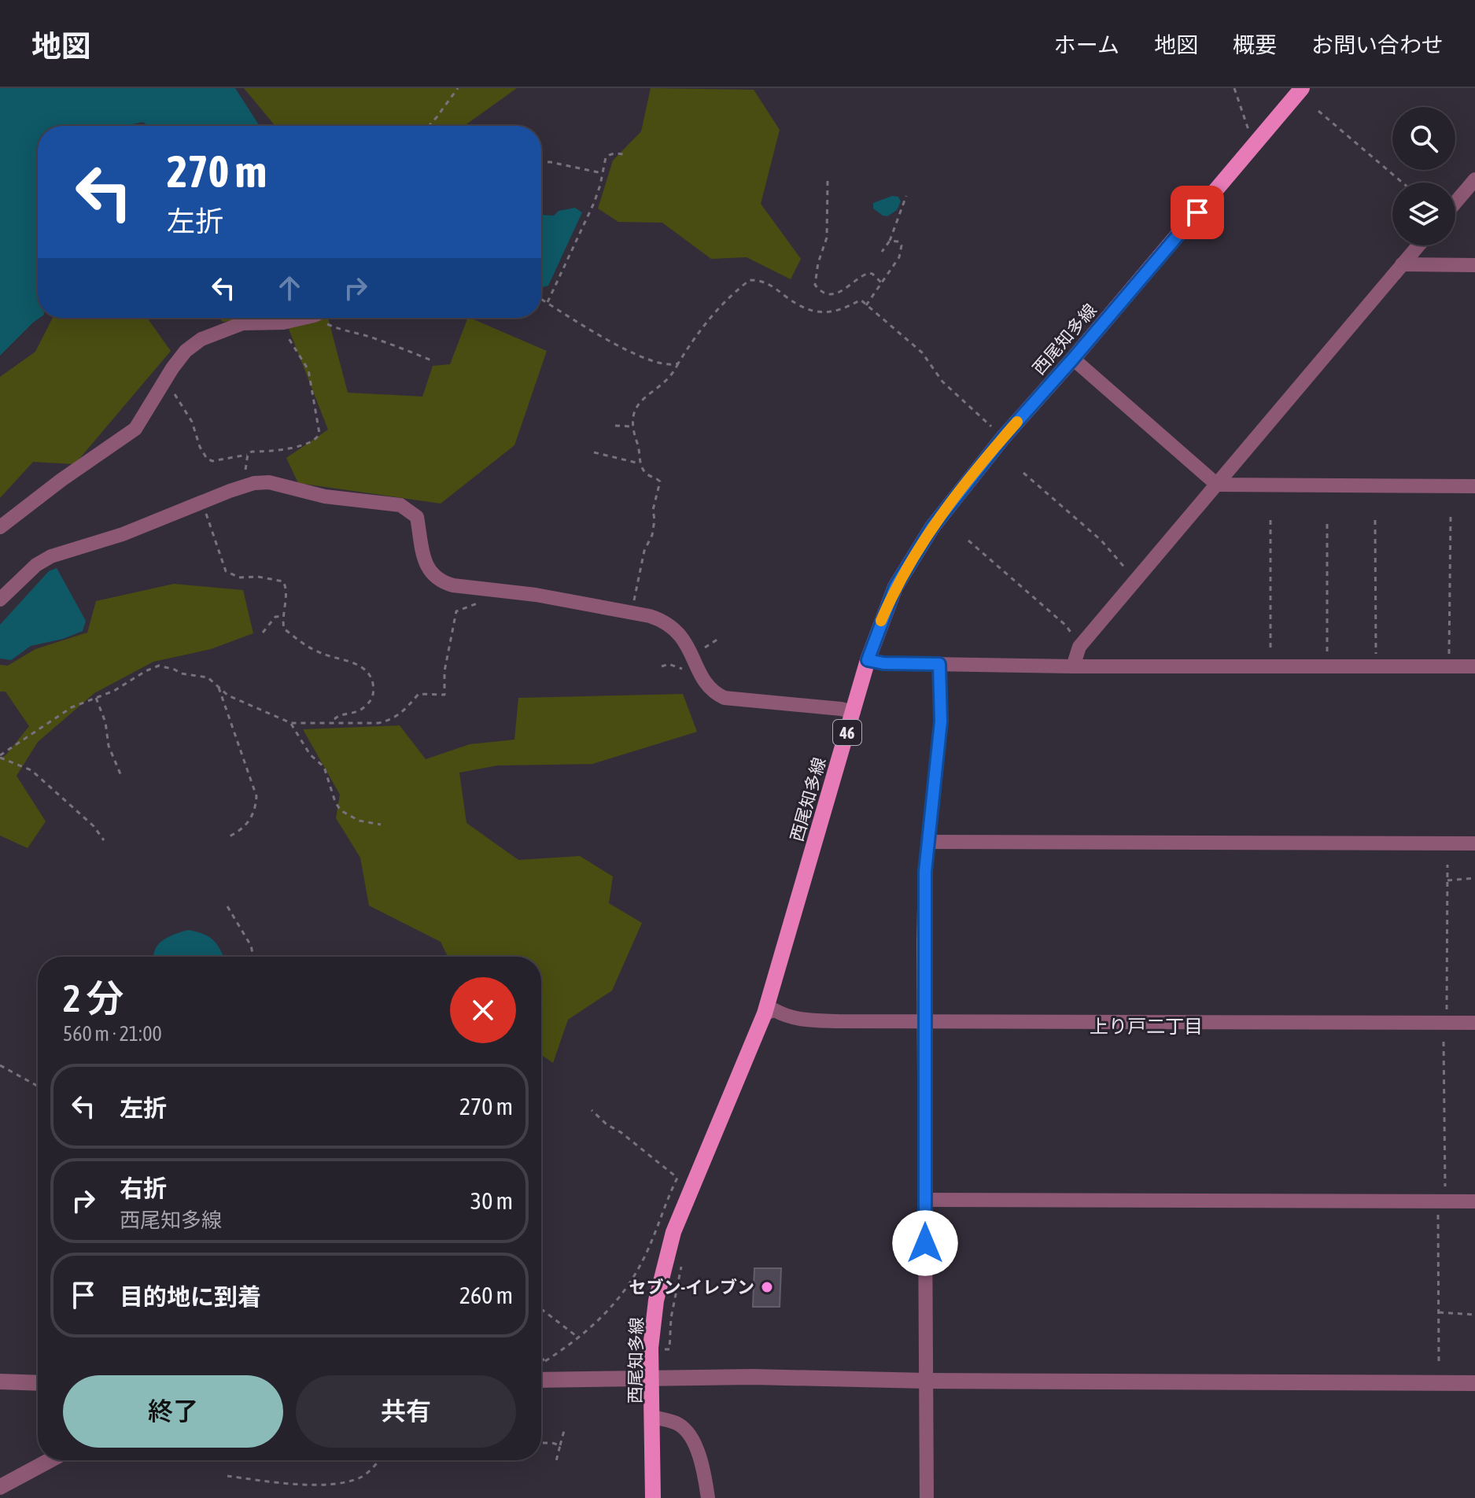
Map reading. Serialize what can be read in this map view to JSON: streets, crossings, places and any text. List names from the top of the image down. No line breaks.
{"streets":{"main road":["西尾知多線","46"]},"districts":["上り戸二丁目"],"places":["セブン-イレブン"],"page":{"header":"地図","nav":["ホーム","地図","概要","お問い合わせ"],"turn":["270 m","左折"],"heading":["2 分","560 m · 21:00"],"list":[{"name":"左折","value":"270 m"},{"name":"右折","note":"西尾知多線","value":"30 m"},{"name":"目的地に到着","value":"260 m"}],"buttons":["終了","共有"]}}
